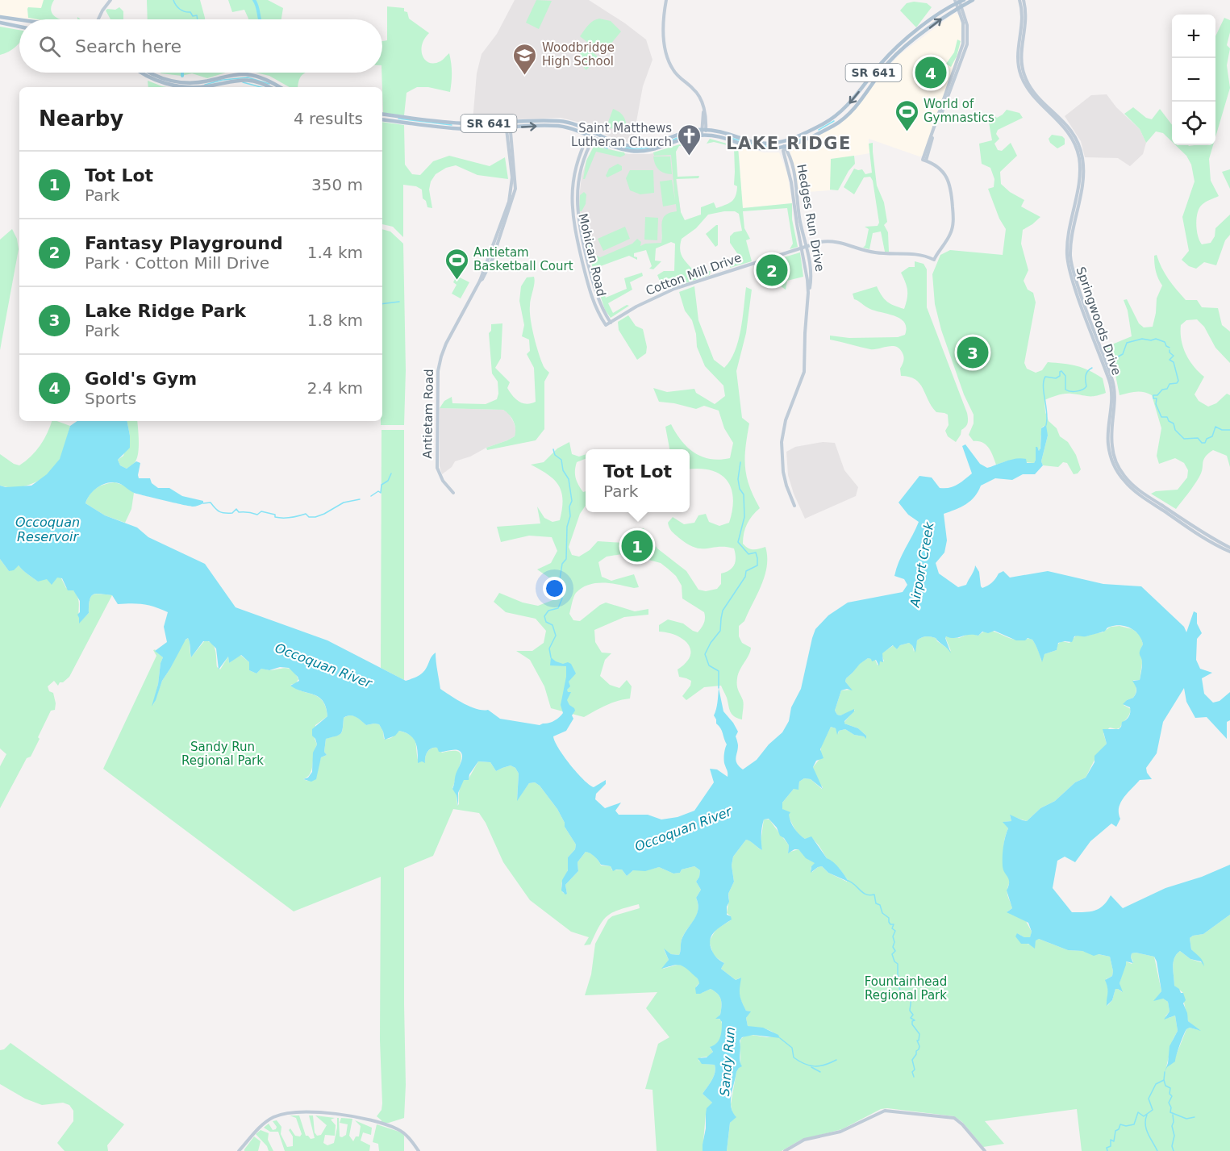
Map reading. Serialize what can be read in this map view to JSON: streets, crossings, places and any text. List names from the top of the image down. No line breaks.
{"streets":{"main road":["SR 641"],"street":["Hedges Run Drive","Mohican Road","Cotton Mill Drive","Springwoods Drive","Antietam Road"]},"crossings":[["SR 641","Hedges Run Drive"],["SR 641","Mohican Road"],["SR 641","Cotton Mill Drive"],["SR 641","Antietam Road"],["Hedges Run Drive","Cotton Mill Drive"],["Mohican Road","Cotton Mill Drive"]],"districts":["LAKE RIDGE"],"water":["Occoquan Reservoir","Airport Creek","Occoquan River","Sandy Run"],"parks":["Sandy Run Regional Park","Fountainhead Regional Park"],"places":{"school or university":["Woodbridge High School"],"sports":["World of Gymnastics","Antietam Basketball Court"],"church":["Saint Matthews Lutheran Church"]},"page":{"map_buttons":["+","−"],"search":"Search here","pins":["4","2","3","1"],"heading":["Nearby","4 results"],"list":[{"mark":"1","name":"Tot Lot","note":"Park","value":"350 m"},{"mark":"2","name":"Fantasy Playground","note":"Park · Cotton Mill Drive","value":"1.4 km"},{"mark":"3","name":"Lake Ridge Park","note":"Park","value":"1.8 km"},{"mark":"4","name":"Gold's Gym","note":"Sports","value":"2.4 km"}],"popup":["Tot Lot","Park"]}}
